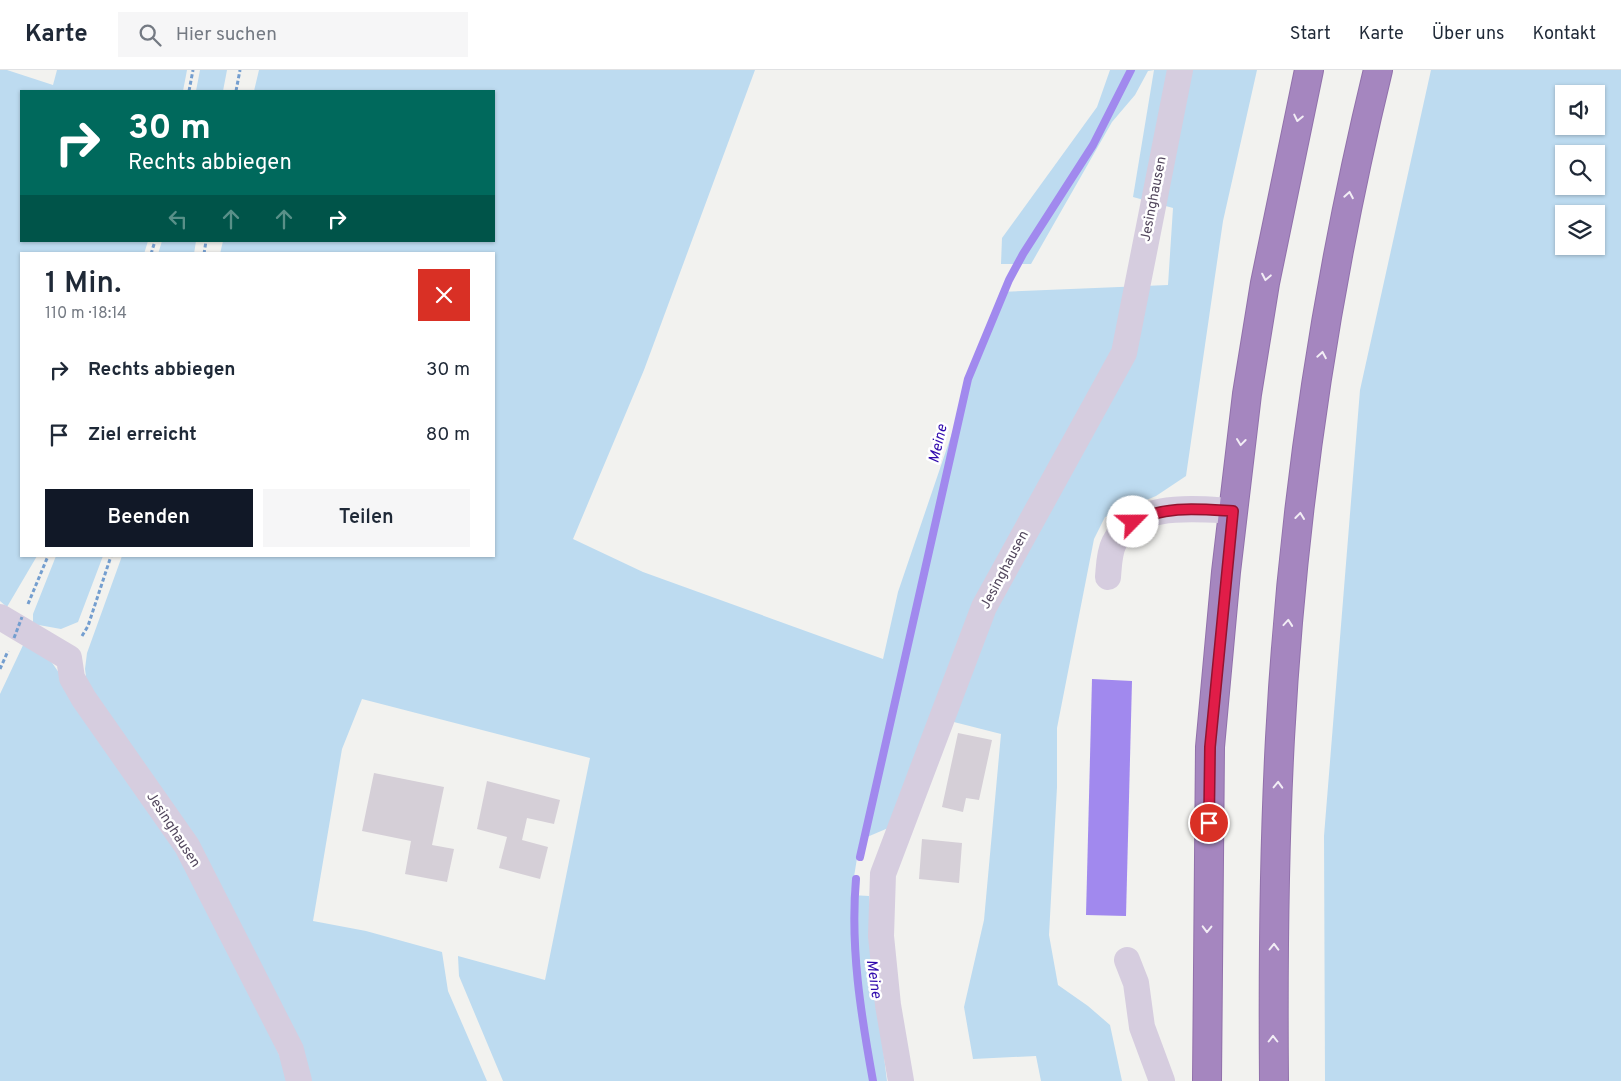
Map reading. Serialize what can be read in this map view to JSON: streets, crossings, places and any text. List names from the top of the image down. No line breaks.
{"streets":{"street":["Jesinghausen"]},"water":["Meine"],"page":{"header":"Karte","search":"Hier suchen","nav":["Start","Karte","Über uns","Kontakt"],"turn":["30 m","Rechts abbiegen"],"heading":["1 Min.","110 m · 18:14"],"list":[{"name":"Rechts abbiegen","value":"30 m"},{"name":"Ziel erreicht","value":"80 m"}],"buttons":["Beenden","Teilen"]}}
